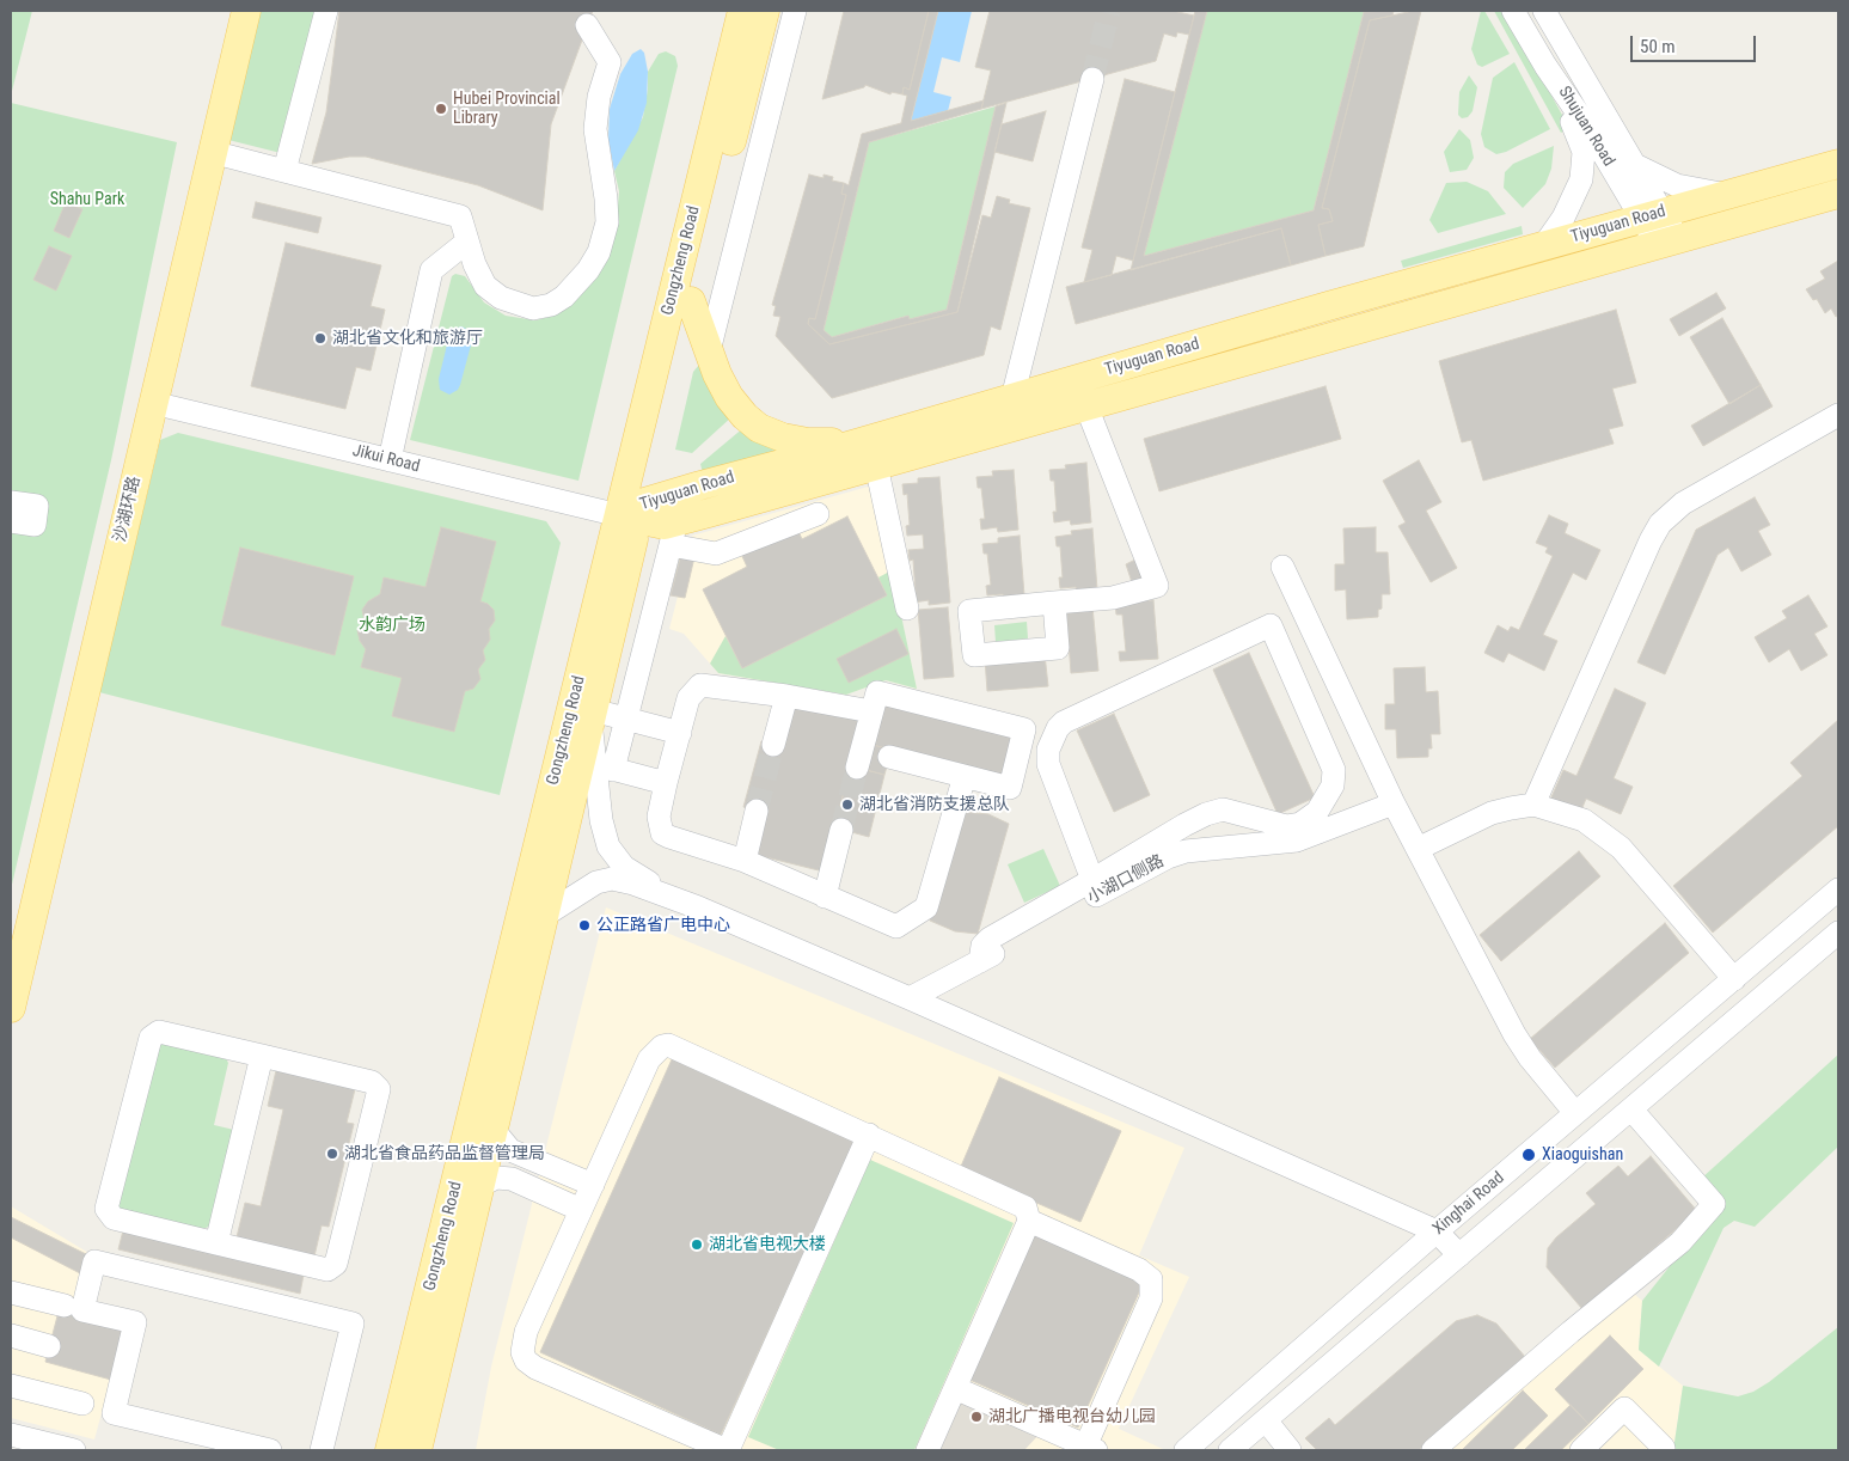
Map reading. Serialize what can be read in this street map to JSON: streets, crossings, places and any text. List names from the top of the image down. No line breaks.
{"streets":{"main road":["Tiyuguan Road","Gongzheng Road","沙湖环路"],"street":["Shujuan Road","Jikui Road","小湖口侧路","Xinghai Road"]},"crossings":[["Shujuan Road","Tiyuguan Road"],["Tiyuguan Road","Gongzheng Road"],["Tiyuguan Road","Jikui Road"],["Gongzheng Road","Jikui Road"],["Jikui Road","沙湖环路"]],"parks":["Shahu Park","水韵广场"],"places":["Hubei Provincial Library","湖北省文化和旅游厅","湖北省消防支援总队","公正路省广电中心","湖北省食品药品监督管理局","Xiaoguishan","湖北省电视大楼","湖北广播电视台幼儿园"],"scale_bar":"50 m"}
